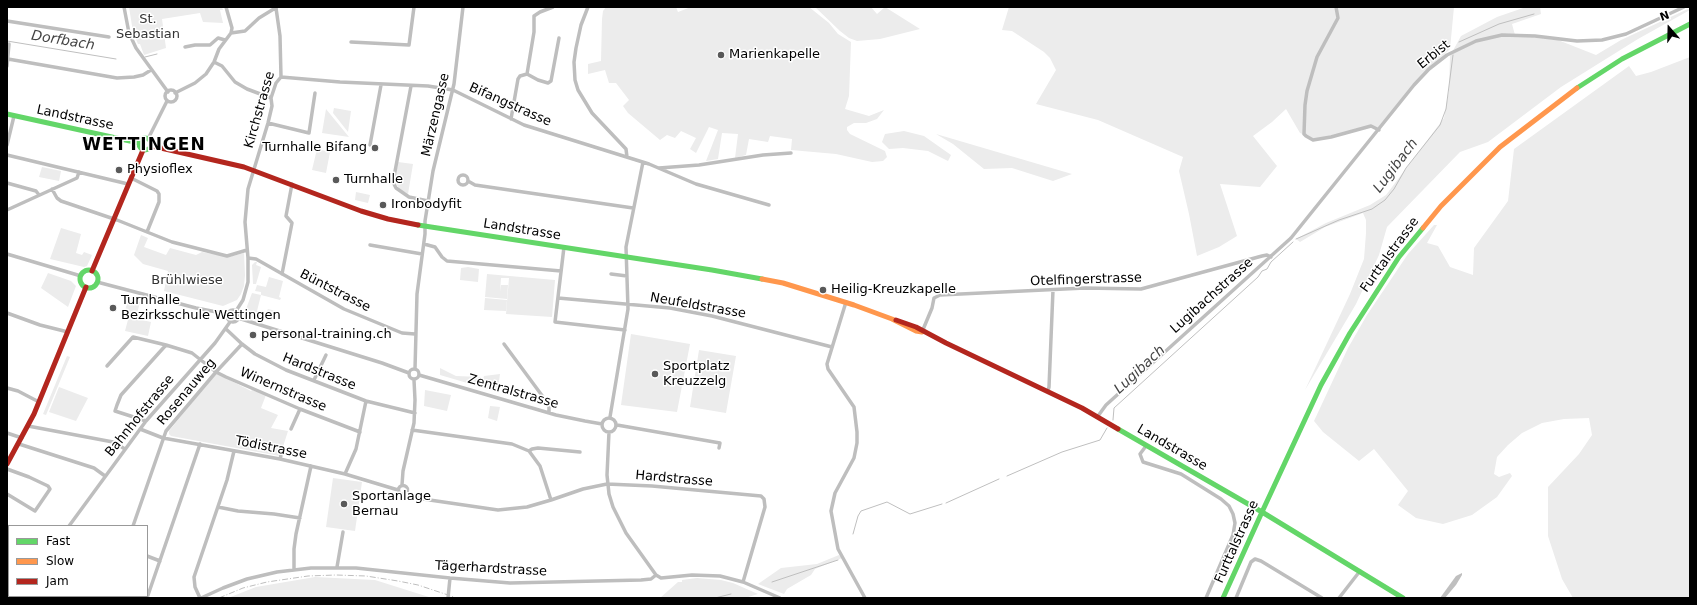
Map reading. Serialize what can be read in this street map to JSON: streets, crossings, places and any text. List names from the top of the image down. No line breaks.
{"streets":{"main road":["Landstrasse","Furttalstrasse"],"street":["Erbist","Bifangstrasse","Kirchstrasse","Märzengasse","Otelfingerstrasse","Büntstrasse","Lugibachstrasse","Neufeldstrasse","Hardstrasse","Winernstrasse","Rosenauweg","Zentralstrasse","Bahnhofstrasse","Tödistrasse","Tägerhardstrasse"]},"crossings":[["Erbist","Otelfingerstrasse"],["Erbist","Lugibachstrasse"],["Bifangstrasse","Kirchstrasse"],["Bifangstrasse","Märzengasse"],["Kirchstrasse","Landstrasse"],["Märzengasse","Landstrasse"],["Märzengasse","Büntstrasse"],["Märzengasse","Zentralstrasse"],["Landstrasse","Furttalstrasse"],["Landstrasse","Otelfingerstrasse"],["Landstrasse","Lugibachstrasse"],["Otelfingerstrasse","Lugibachstrasse"],["Hardstrasse","Rosenauweg"],["Hardstrasse","Bahnhofstrasse"],["Hardstrasse","Tödistrasse"],["Hardstrasse","Tägerhardstrasse"],["Winernstrasse","Rosenauweg"],["Winernstrasse","Bahnhofstrasse"],["Rosenauweg","Tödistrasse"],["Bahnhofstrasse","Tödistrasse"]],"districts":["WETTINGEN"],"water":["Dorfbach","Lugibach"],"parks":["St. Sebastian","Brühlwiese"],"places":["Marienkapelle","Turnhalle Bifang","Physioflex","Turnhalle","Ironbodyfit","Heilig-Kreuzkapelle","Turnhalle Bezirksschule Wettingen","personal-training.ch","Sportplatz Kreuzzelg","Sportanlage Bernau"],"legend":["Fast","Slow","Jam"],"north":"top"}
